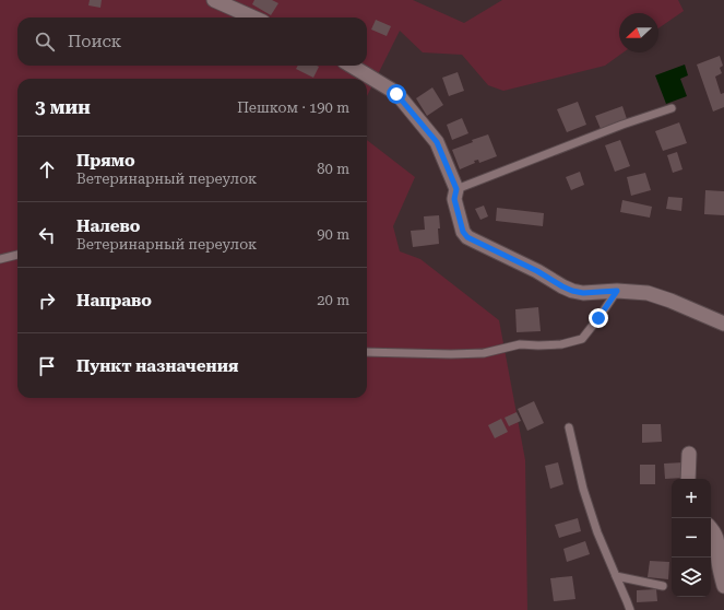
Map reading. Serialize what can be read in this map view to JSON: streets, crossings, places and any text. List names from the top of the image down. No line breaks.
{"north":"left","page":{"search":"Поиск","heading":["3 мин","Пешком · 190 m"],"list":[["Прямо","Ветеринарный переулок","80 m"],["Налево","Ветеринарный переулок","90 m"],["Направо","20 m"],"Пункт назначения"],"map_buttons":["+","−"]}}
